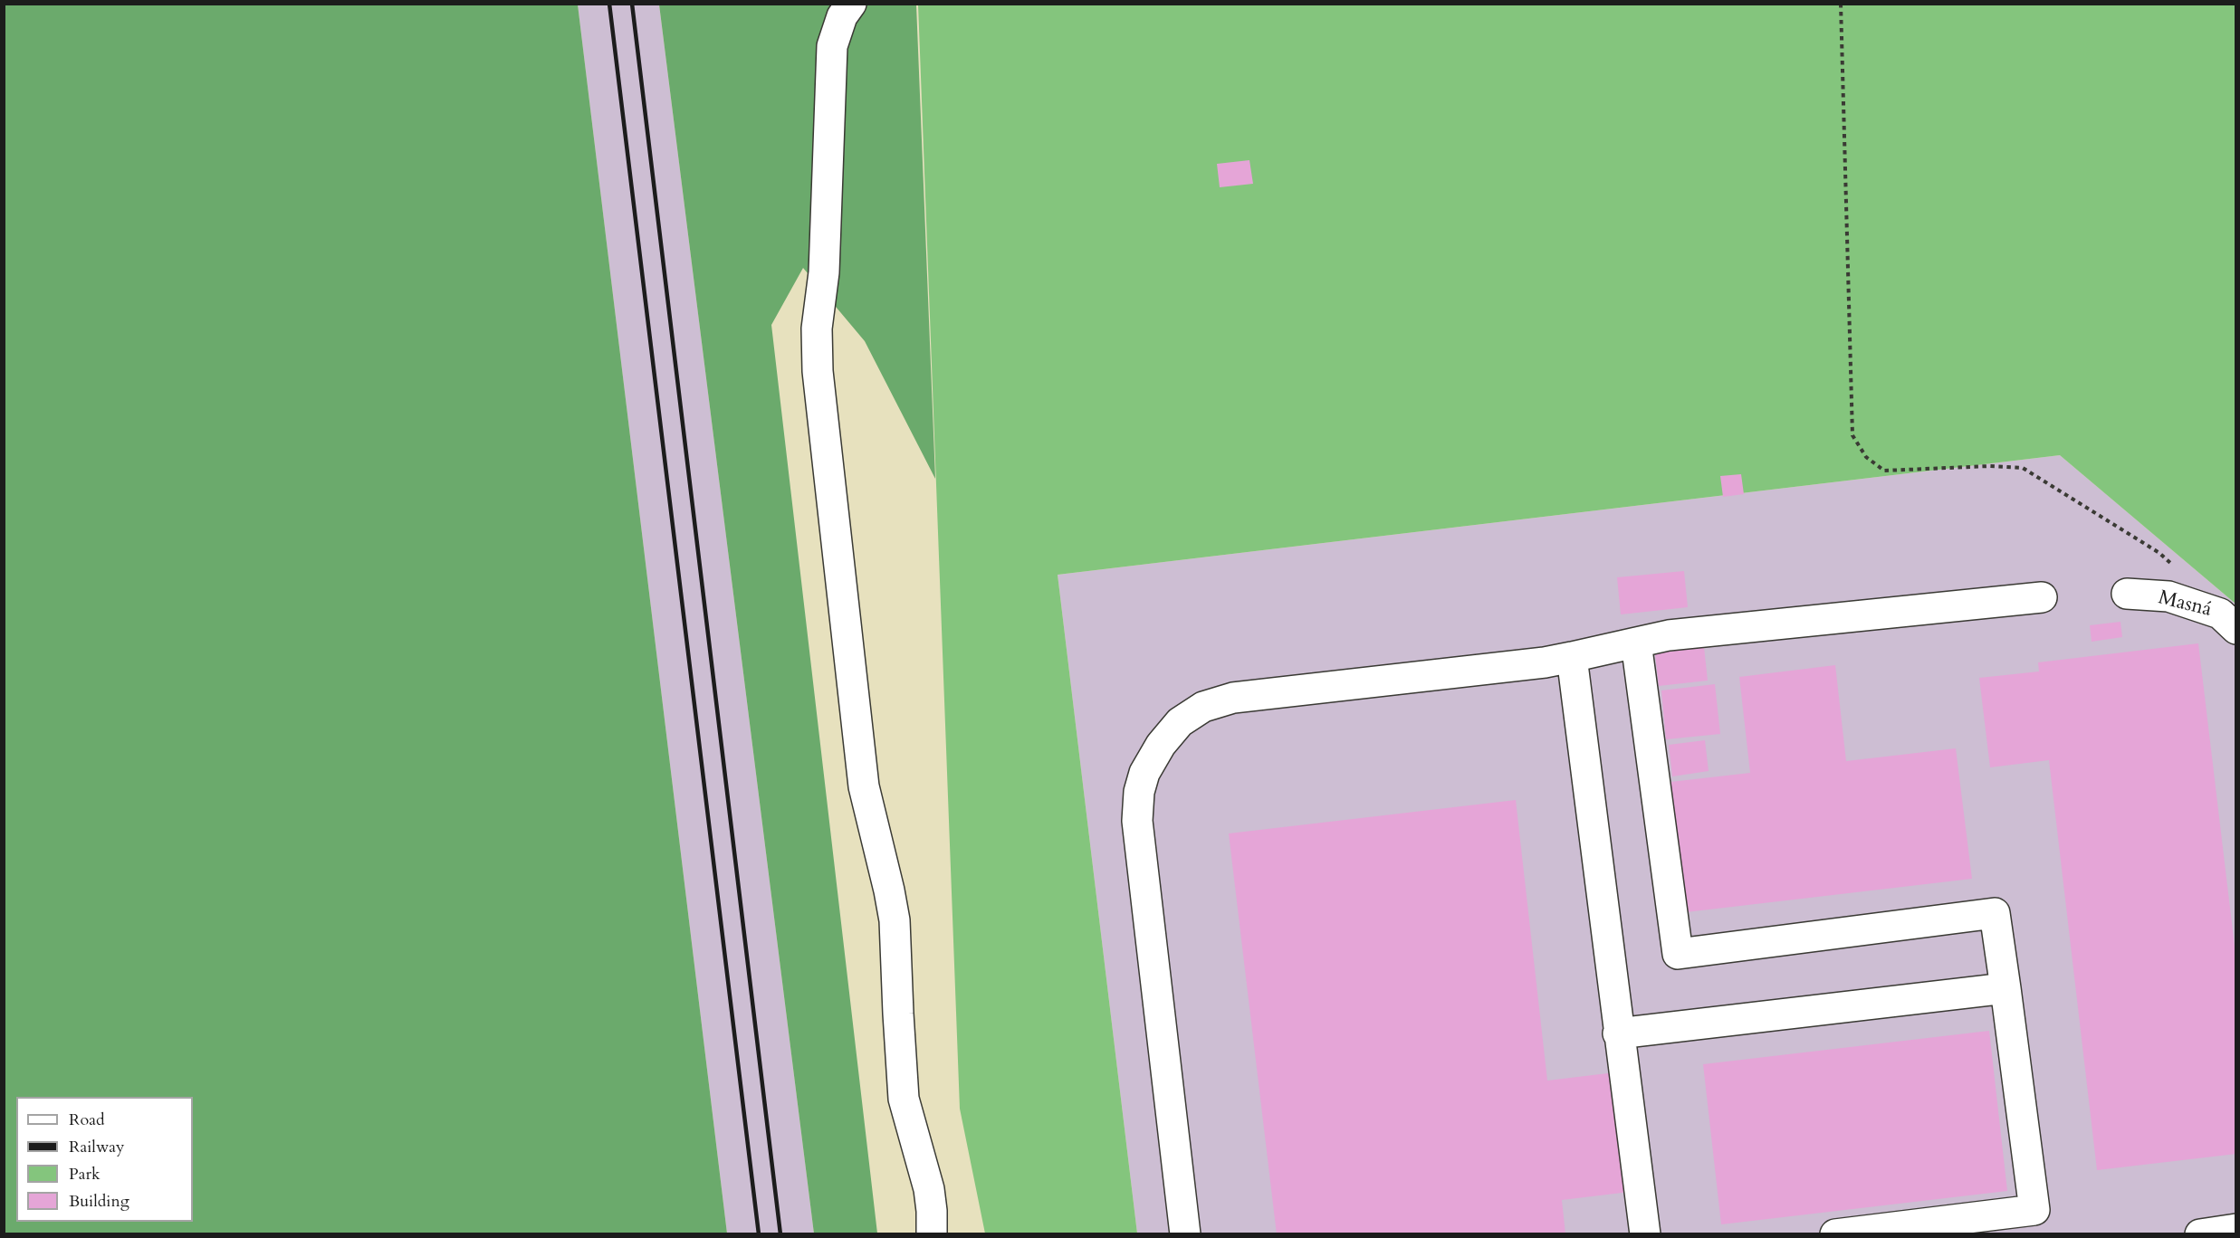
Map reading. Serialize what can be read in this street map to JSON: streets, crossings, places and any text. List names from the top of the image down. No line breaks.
{"streets":{"lane":["Masná"]},"legend":["Road","Railway","Park","Building"]}
